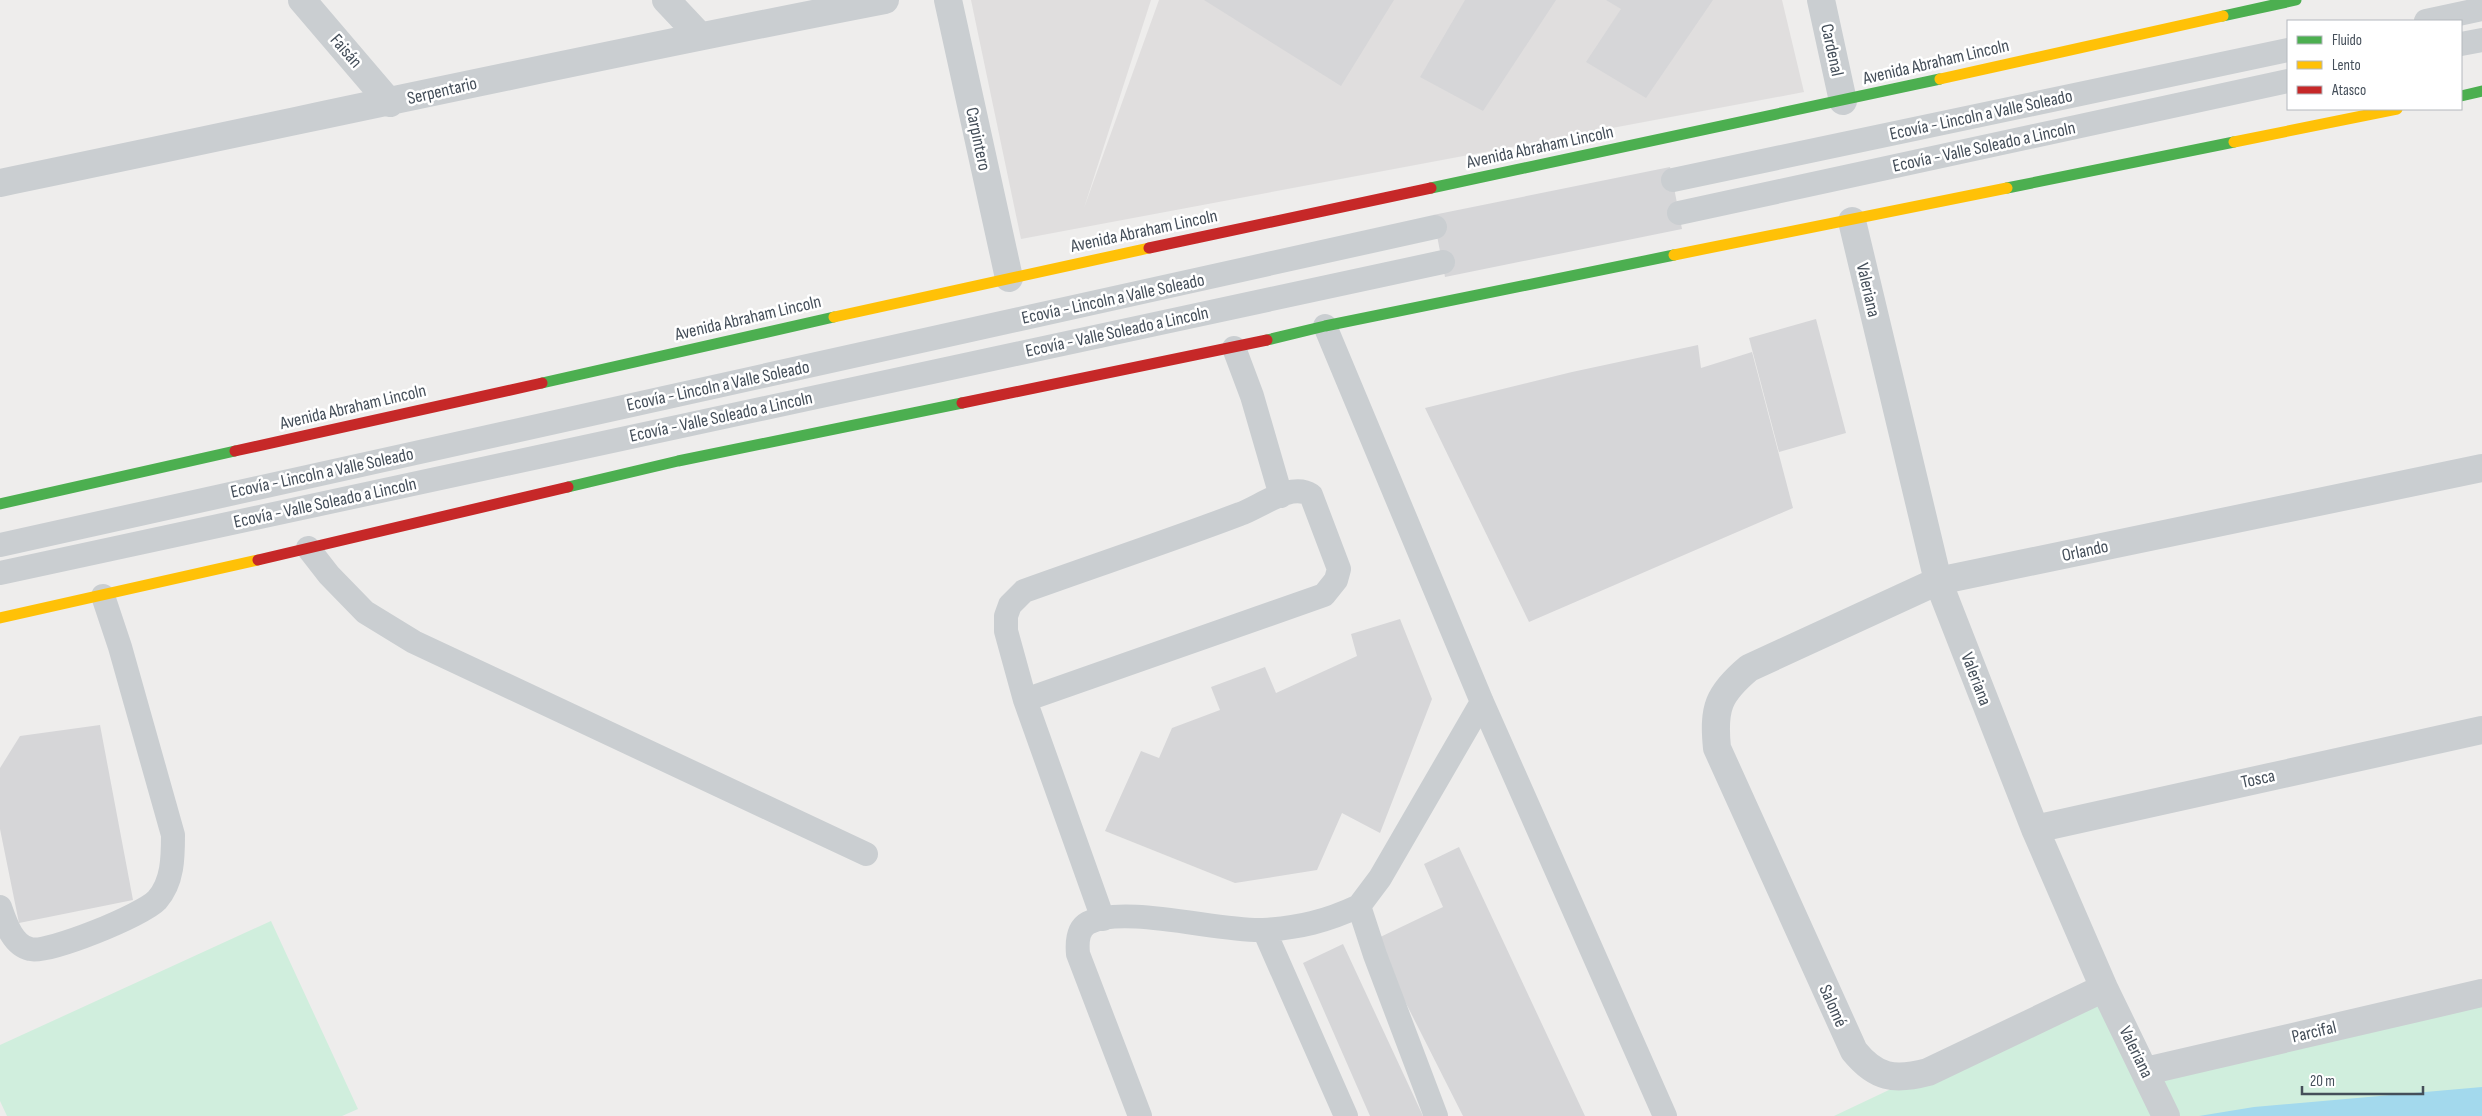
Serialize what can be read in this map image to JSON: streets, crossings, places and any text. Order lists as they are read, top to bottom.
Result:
{
  "streets": {
    "main road": ["Avenida Abraham Lincoln"],
    "street": [
      "Cardenal",
      "Faisán",
      "Serpentario",
      "Carpintero",
      "Valeriana",
      "Orlando",
      "Tosca",
      "Salomé",
      "Parcifal"
    ],
    "lane": ["Ecovía - Lincoln a Valle Soleado", "Ecovía - Valle Soleado a Lincoln"]
  },
  "crossings": [
    ["Cardenal", "Avenida Abraham Lincoln"],
    ["Faisán", "Serpentario"],
    ["Avenida Abraham Lincoln", "Carpintero"],
    ["Valeriana", "Orlando"],
    ["Valeriana", "Tosca"],
    ["Valeriana", "Salomé"],
    ["Valeriana", "Parcifal"],
    ["Orlando", "Salomé"]
  ],
  "legend": ["Fluido", "Lento", "Atasco"],
  "scale_bar": "20 m"
}
